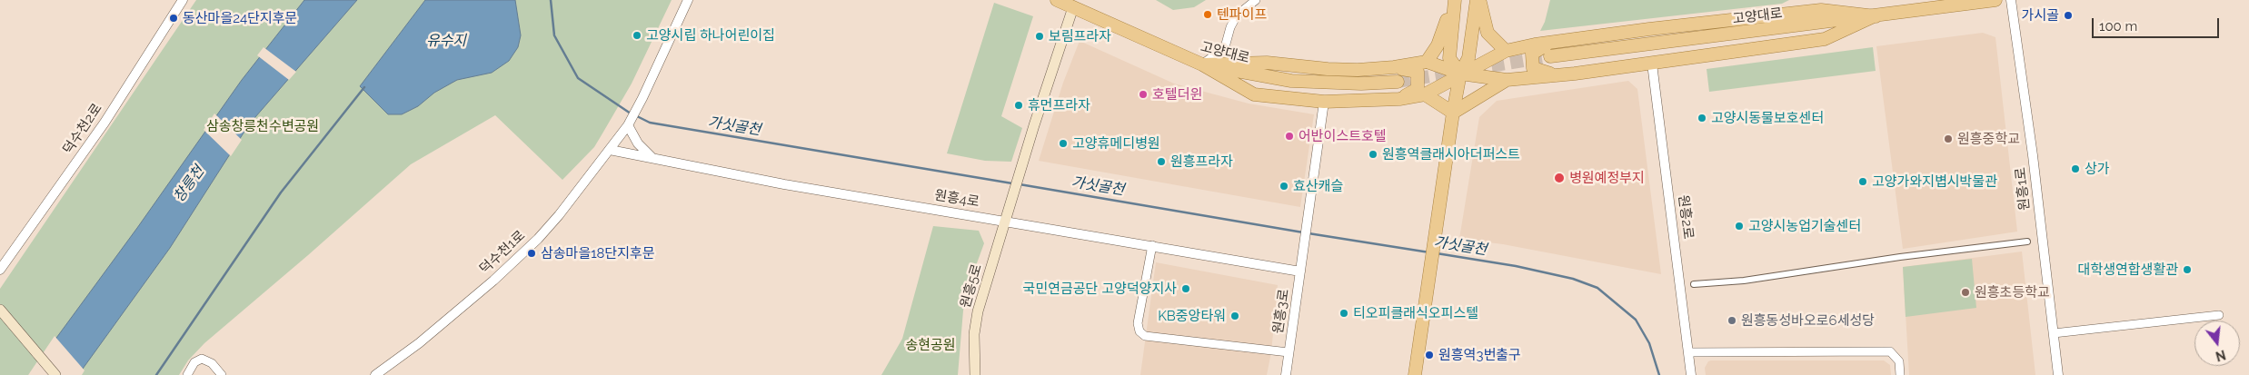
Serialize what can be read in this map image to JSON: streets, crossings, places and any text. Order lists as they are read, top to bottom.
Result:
{
  "streets": {
    "main road": ["고양대로", "원흥5로"],
    "street": [
      "덕수천2로",
      "원흥1로",
      "원흥4로",
      "원흥2로",
      "덕수천1로",
      "원흥3로"
    ]
  },
  "crossings": [
    ["고양대로", "원흥5로"],
    ["원흥4로", "덕수천1로"],
    ["원흥4로", "원흥5로"],
    ["원흥4로", "원흥3로"]
  ],
  "water": ["유수지", "가싯골천", "창릉천"],
  "parks": ["삼송창릉천수변공원", "송현공원"],
  "places": [
    "텐파이프",
    "가시골",
    "동산마을24단지후문",
    "고양시립 하나어린이집",
    "보림프라자",
    "호텔더윈",
    "휴먼프라자",
    "고양시동물보호센터",
    "어반이스트호텔",
    "원흥중학교",
    "고양휴메디병원",
    "원흥역클래시아더퍼스트",
    "원흥프라자",
    "상가",
    "병원예정부지",
    "고양가와지볍시박물관",
    "효산캐슬",
    "고양시농업기술센터",
    "삼송마을18단지후문",
    "대학생연합생활관",
    "국민연금공단 고양덕양지사",
    "원흥초등학교",
    "티오피클래식오피스텔",
    "KB중앙타워",
    "원흥동성바오로6세성당",
    "원흥역3번출구"
  ],
  "scale_bar": "100 m",
  "north": "bottom"
}
